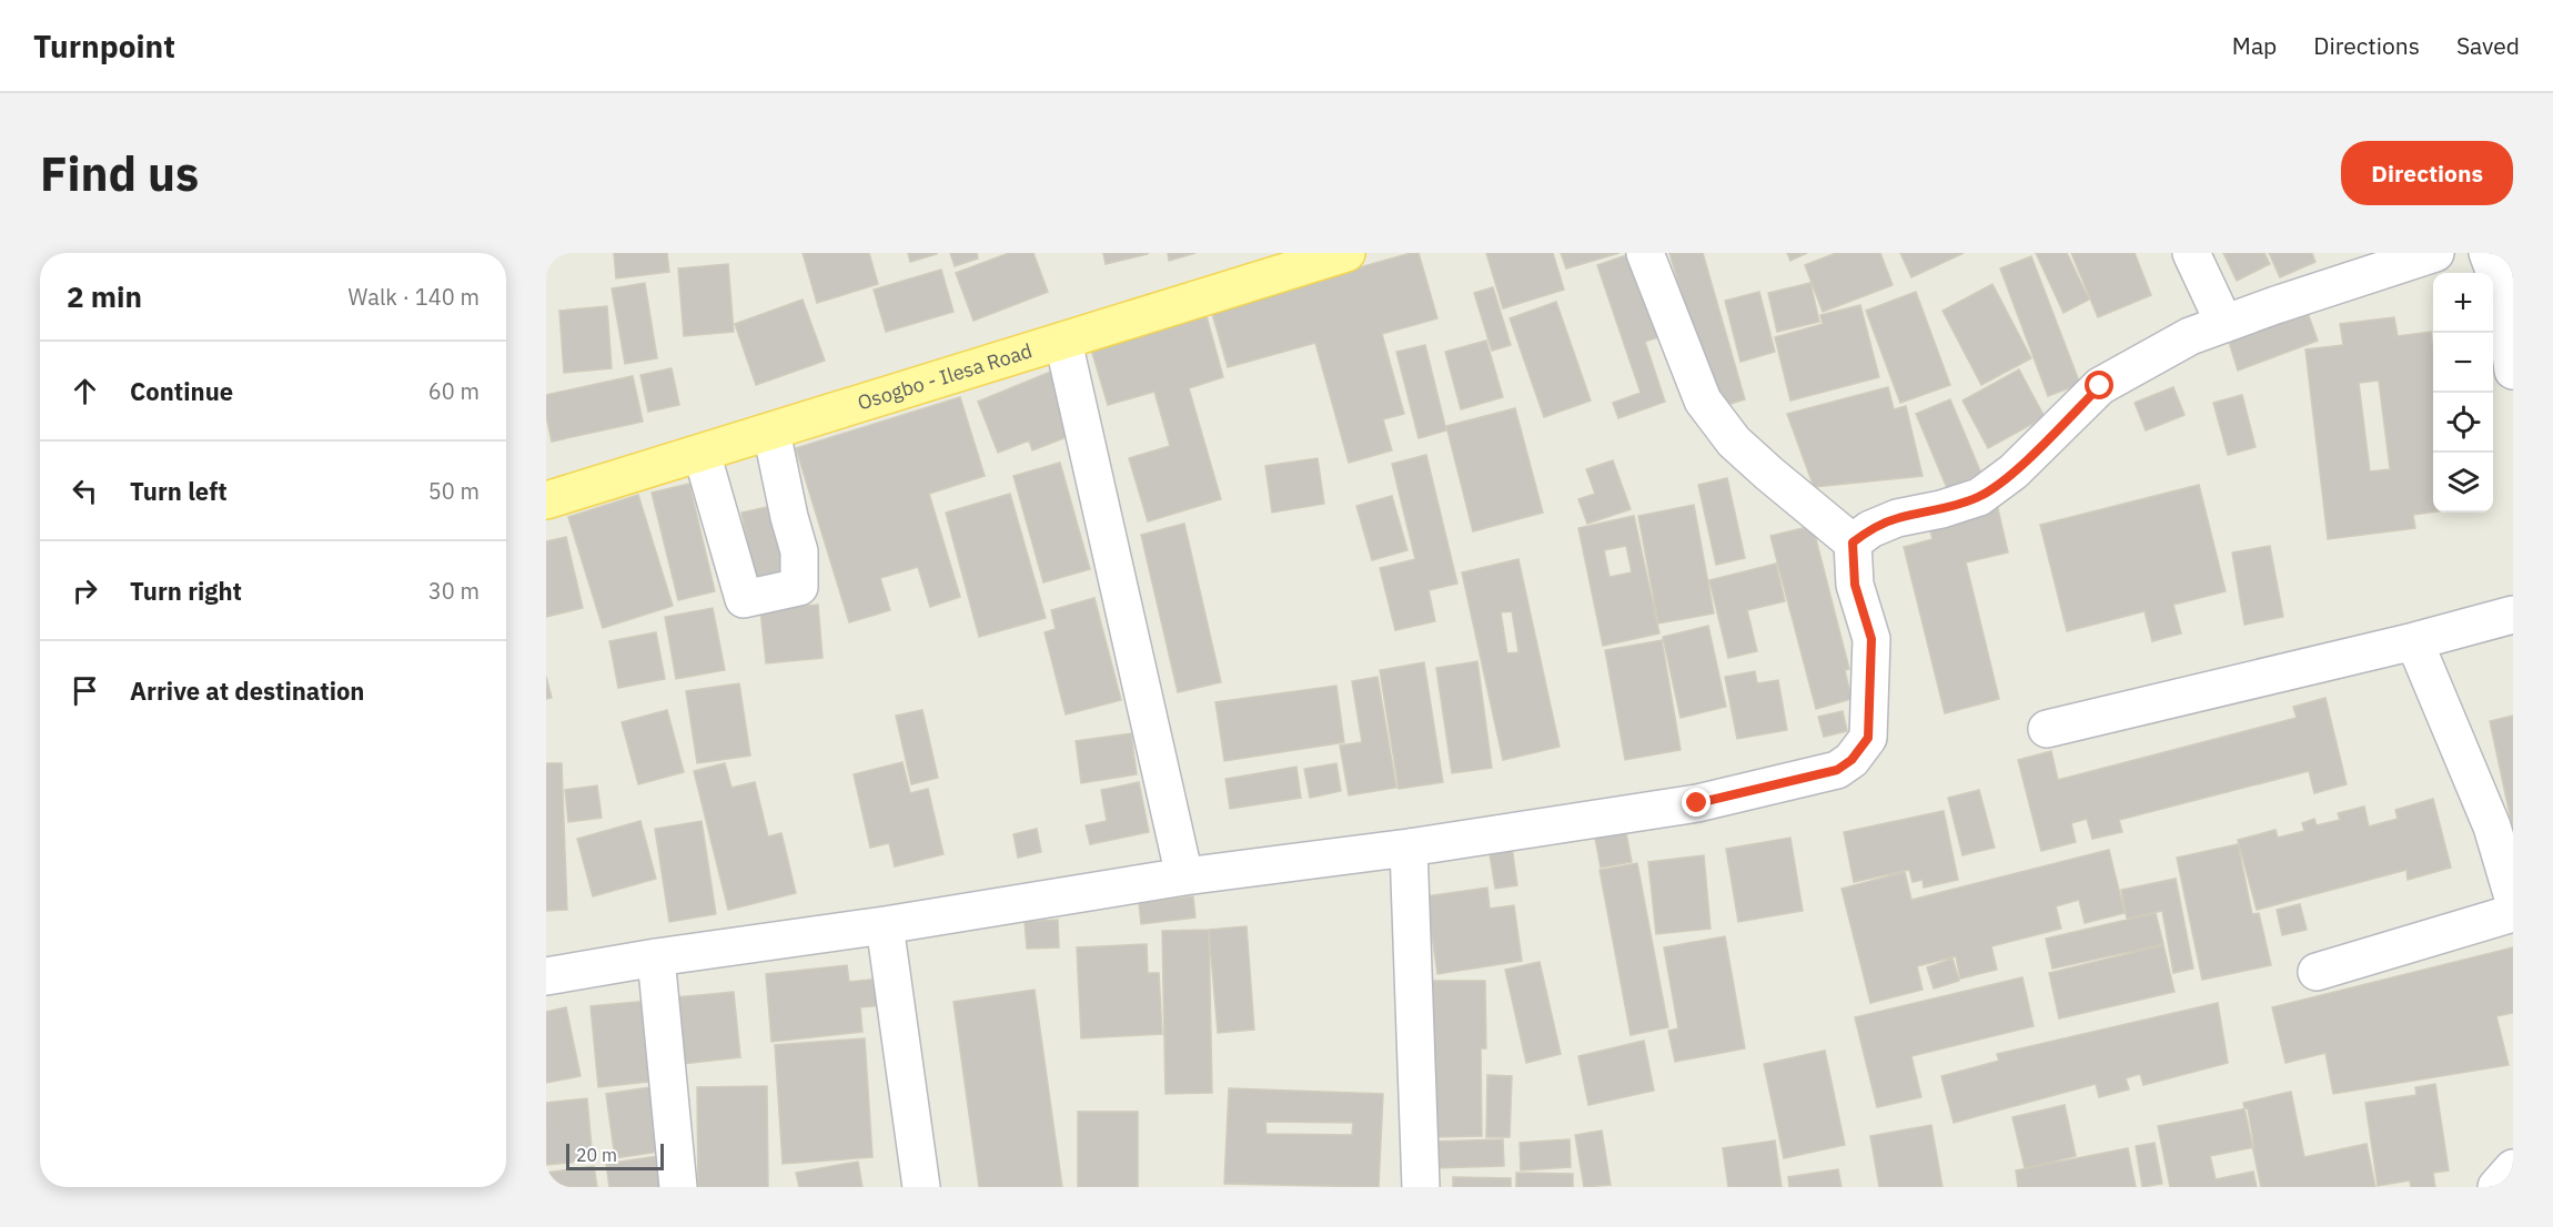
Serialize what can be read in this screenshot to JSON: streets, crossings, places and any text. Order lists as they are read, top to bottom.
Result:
{
  "streets": {
    "main road": ["Osogbo - Ilesa Road"]
  },
  "scale_bar": "20 m",
  "page": {
    "header": "Turnpoint",
    "nav": ["Map", "Directions", "Saved"],
    "buttons": "Directions",
    "title": "Find us",
    "heading": ["2 min", "Walk · 140 m"],
    "map_buttons": ["+", "−"],
    "list": [
      ["Continue", "60 m"],
      ["Turn left", "50 m"],
      ["Turn right", "30 m"],
      "Arrive at destination"
    ],
    "scale": "20 m"
  }
}
